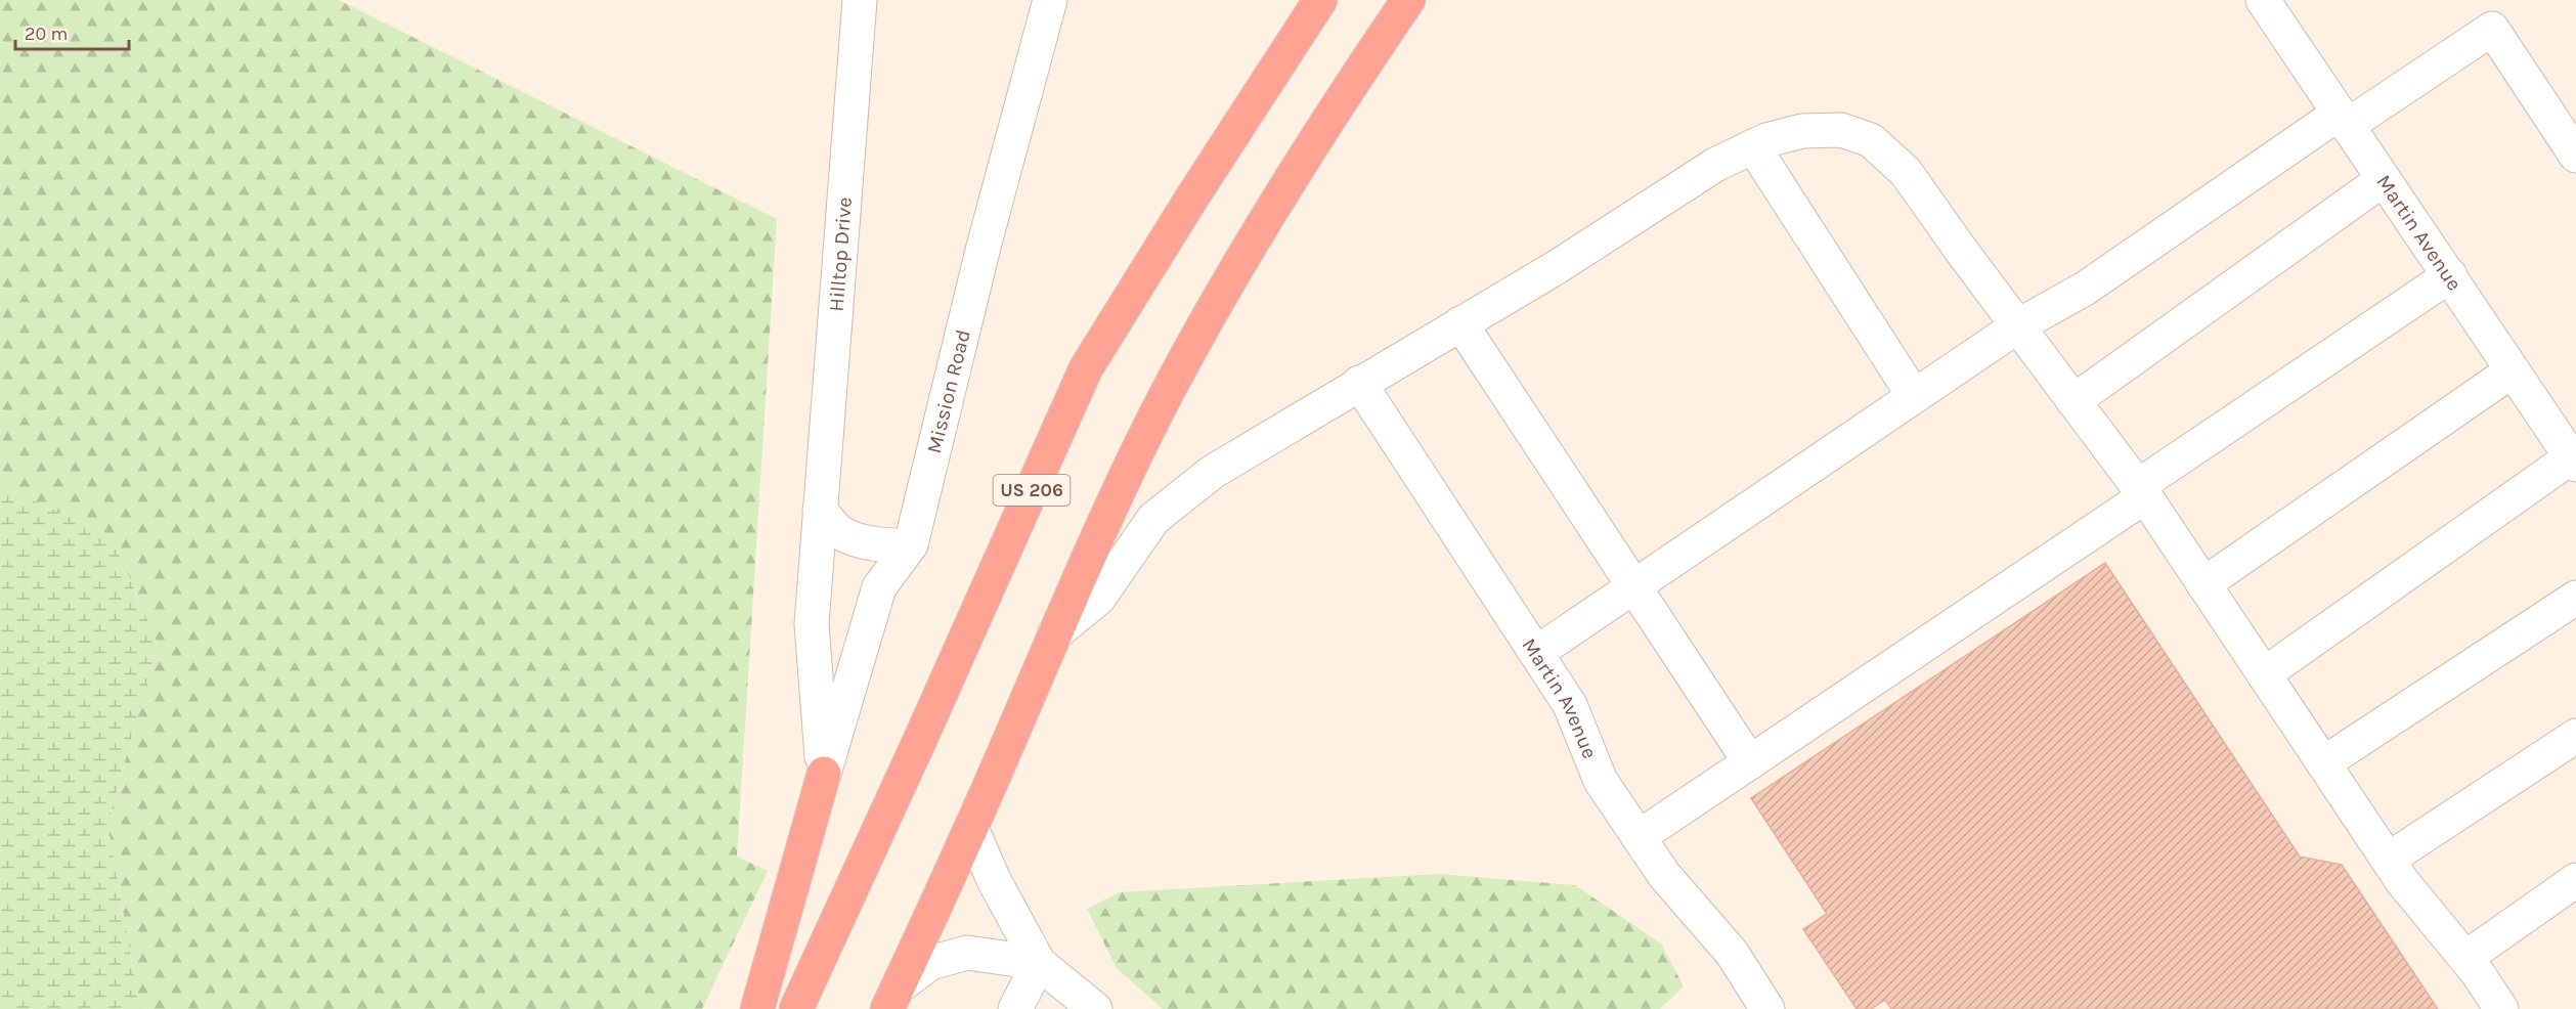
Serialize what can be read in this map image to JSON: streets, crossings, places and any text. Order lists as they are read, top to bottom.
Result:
{
  "streets": {
    "highway": ["US 206"],
    "street": ["Martin Avenue", "Hilltop Drive", "Mission Road"]
  },
  "crossings": [
    ["Hilltop Drive", "Mission Road"]
  ],
  "scale_bar": "20 m"
}
